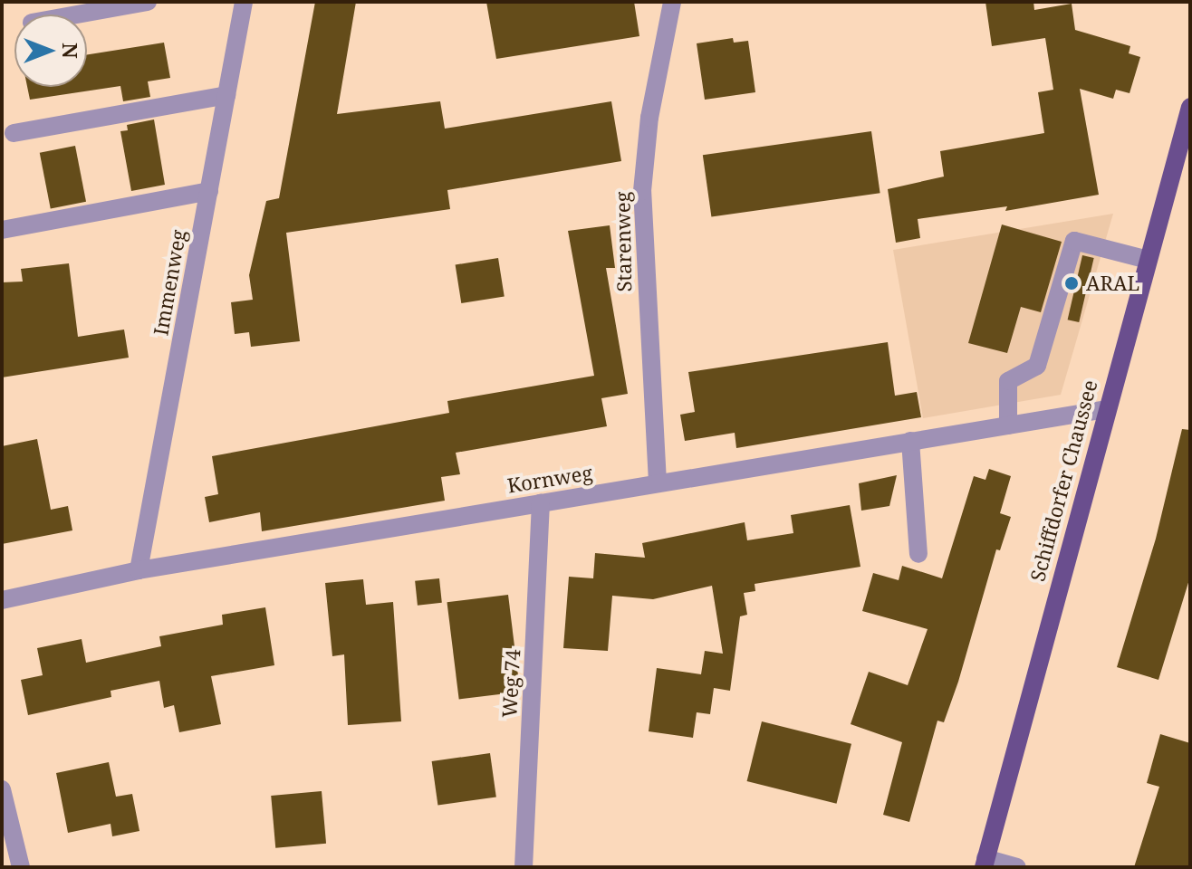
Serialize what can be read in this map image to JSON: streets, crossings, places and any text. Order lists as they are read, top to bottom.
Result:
{
  "streets": {
    "main road": ["Schiffdorfer Chaussee"],
    "street": [
      "Starenweg",
      "Immenweg",
      "Kornweg",
      "Weg 74"
    ]
  },
  "crossings": [
    ["Starenweg", "Kornweg"],
    ["Immenweg", "Kornweg"],
    ["Kornweg", "Schiffdorfer Chaussee"],
    ["Kornweg", "Weg 74"]
  ],
  "places": ["ARAL"],
  "north": "right"
}
